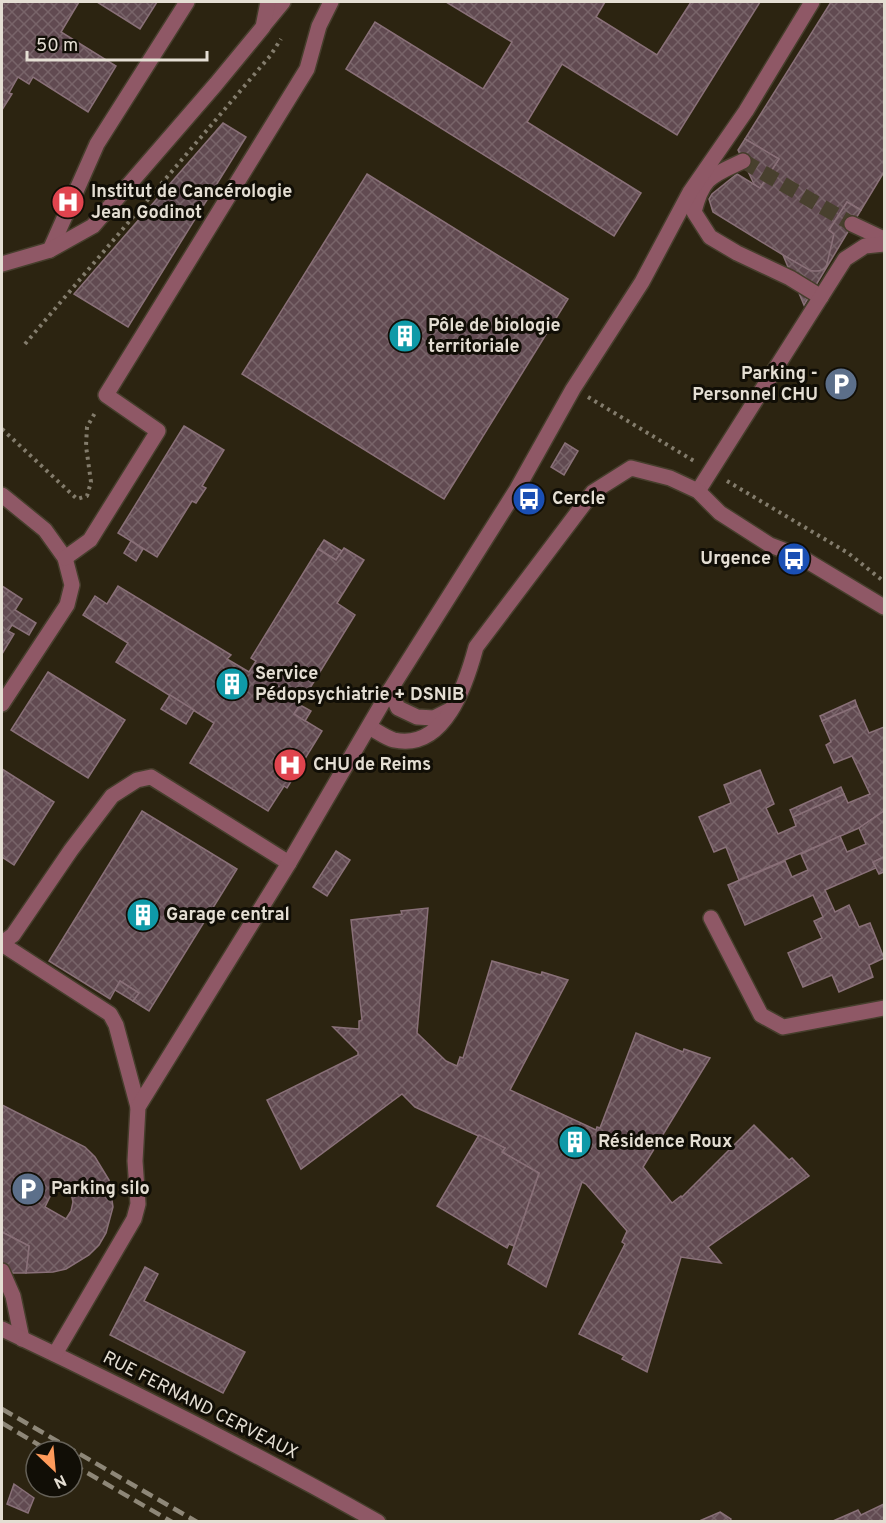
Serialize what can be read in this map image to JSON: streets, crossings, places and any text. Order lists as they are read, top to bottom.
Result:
{
  "streets": {
    "street": ["RUE FERNAND CERVEAUX"]
  },
  "places": {
    "hospital": ["Institut de Cancérologie Jean Godinot", "CHU de Reims"],
    "building": [
      "Pôle de biologie territoriale",
      "Service Pédopsychiatrie + DSNIB",
      "Garage central",
      "Résidence Roux"
    ],
    "parking": ["Parking - Personnel CHU", "Parking silo"],
    "bus stop": ["Cercle", "Urgence"]
  },
  "scale_bar": "50 m",
  "north": "bottom right"
}
